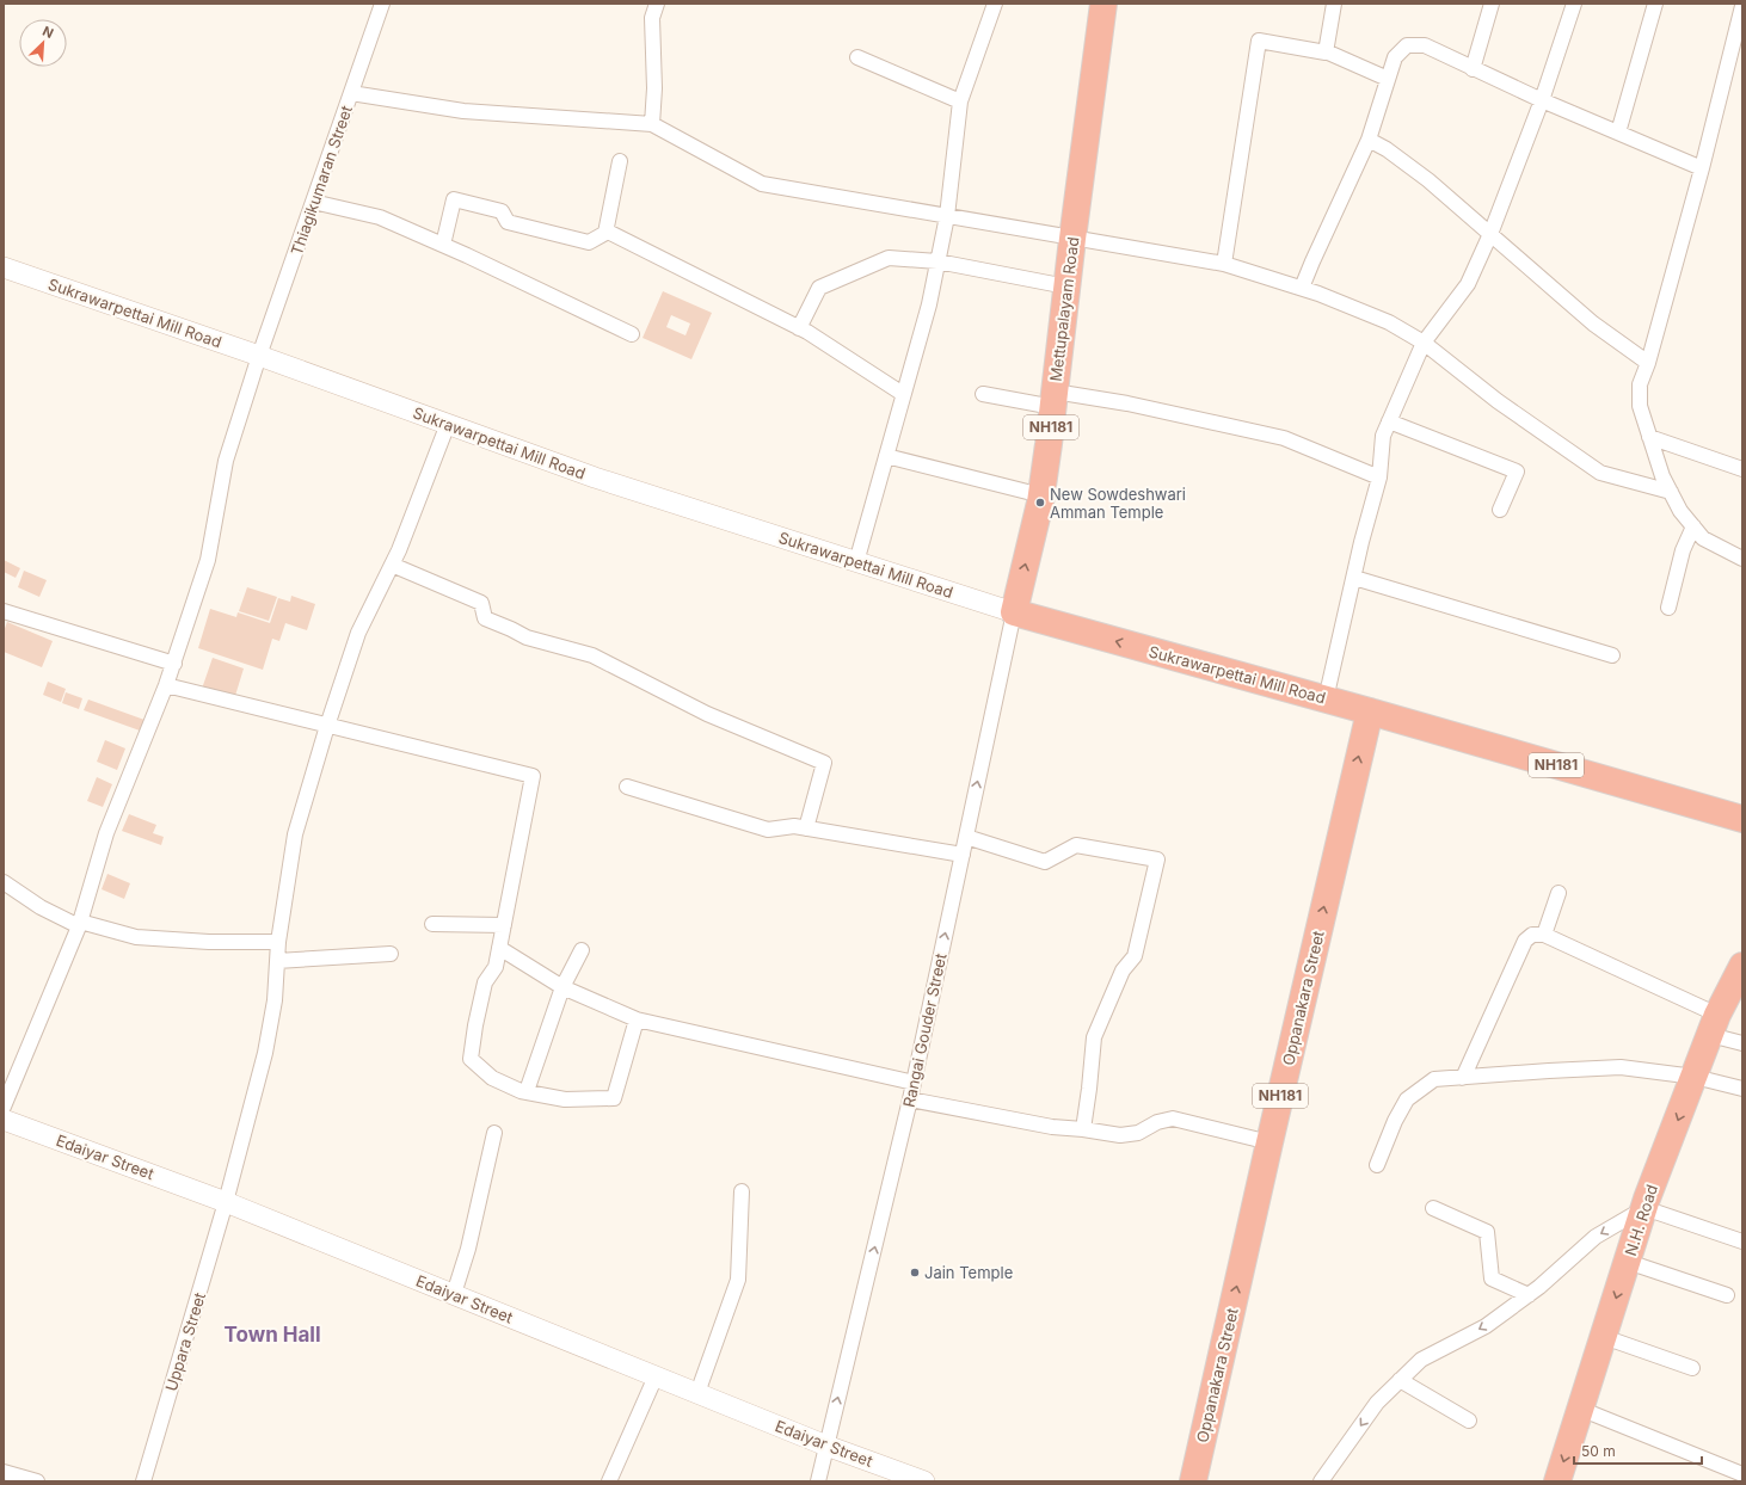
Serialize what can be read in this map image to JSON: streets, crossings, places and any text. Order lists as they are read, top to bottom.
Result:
{
  "streets": {
    "highway": [
      "Mettupalayam Road",
      "Sukrawarpettai Mill Road",
      "NH181",
      "Oppanakara Street",
      "N.H. Road"
    ],
    "street": [
      "Thiagikumaran Street",
      "Rangai Gouder Street",
      "Edaiyar Street",
      "Uppara Street"
    ]
  },
  "crossings": [
    ["Thiagikumaran Street", "Sukrawarpettai Mill Road"],
    ["Mettupalayam Road", "Sukrawarpettai Mill Road"],
    ["Mettupalayam Road", "Rangai Gouder Street"],
    ["Sukrawarpettai Mill Road", "Oppanakara Street"],
    ["Sukrawarpettai Mill Road", "Rangai Gouder Street"],
    ["Sukrawarpettai Mill Road", "Uppara Street"],
    ["Rangai Gouder Street", "Edaiyar Street"],
    ["Edaiyar Street", "Uppara Street"]
  ],
  "one_way": ["Oppanakara Street", "Rangai Gouder Street", "N.H. Road"],
  "districts": ["Town Hall"],
  "places": ["New Sowdeshwari Amman Temple", "Jain Temple"],
  "scale_bar": "50 m",
  "north": "top right"
}
